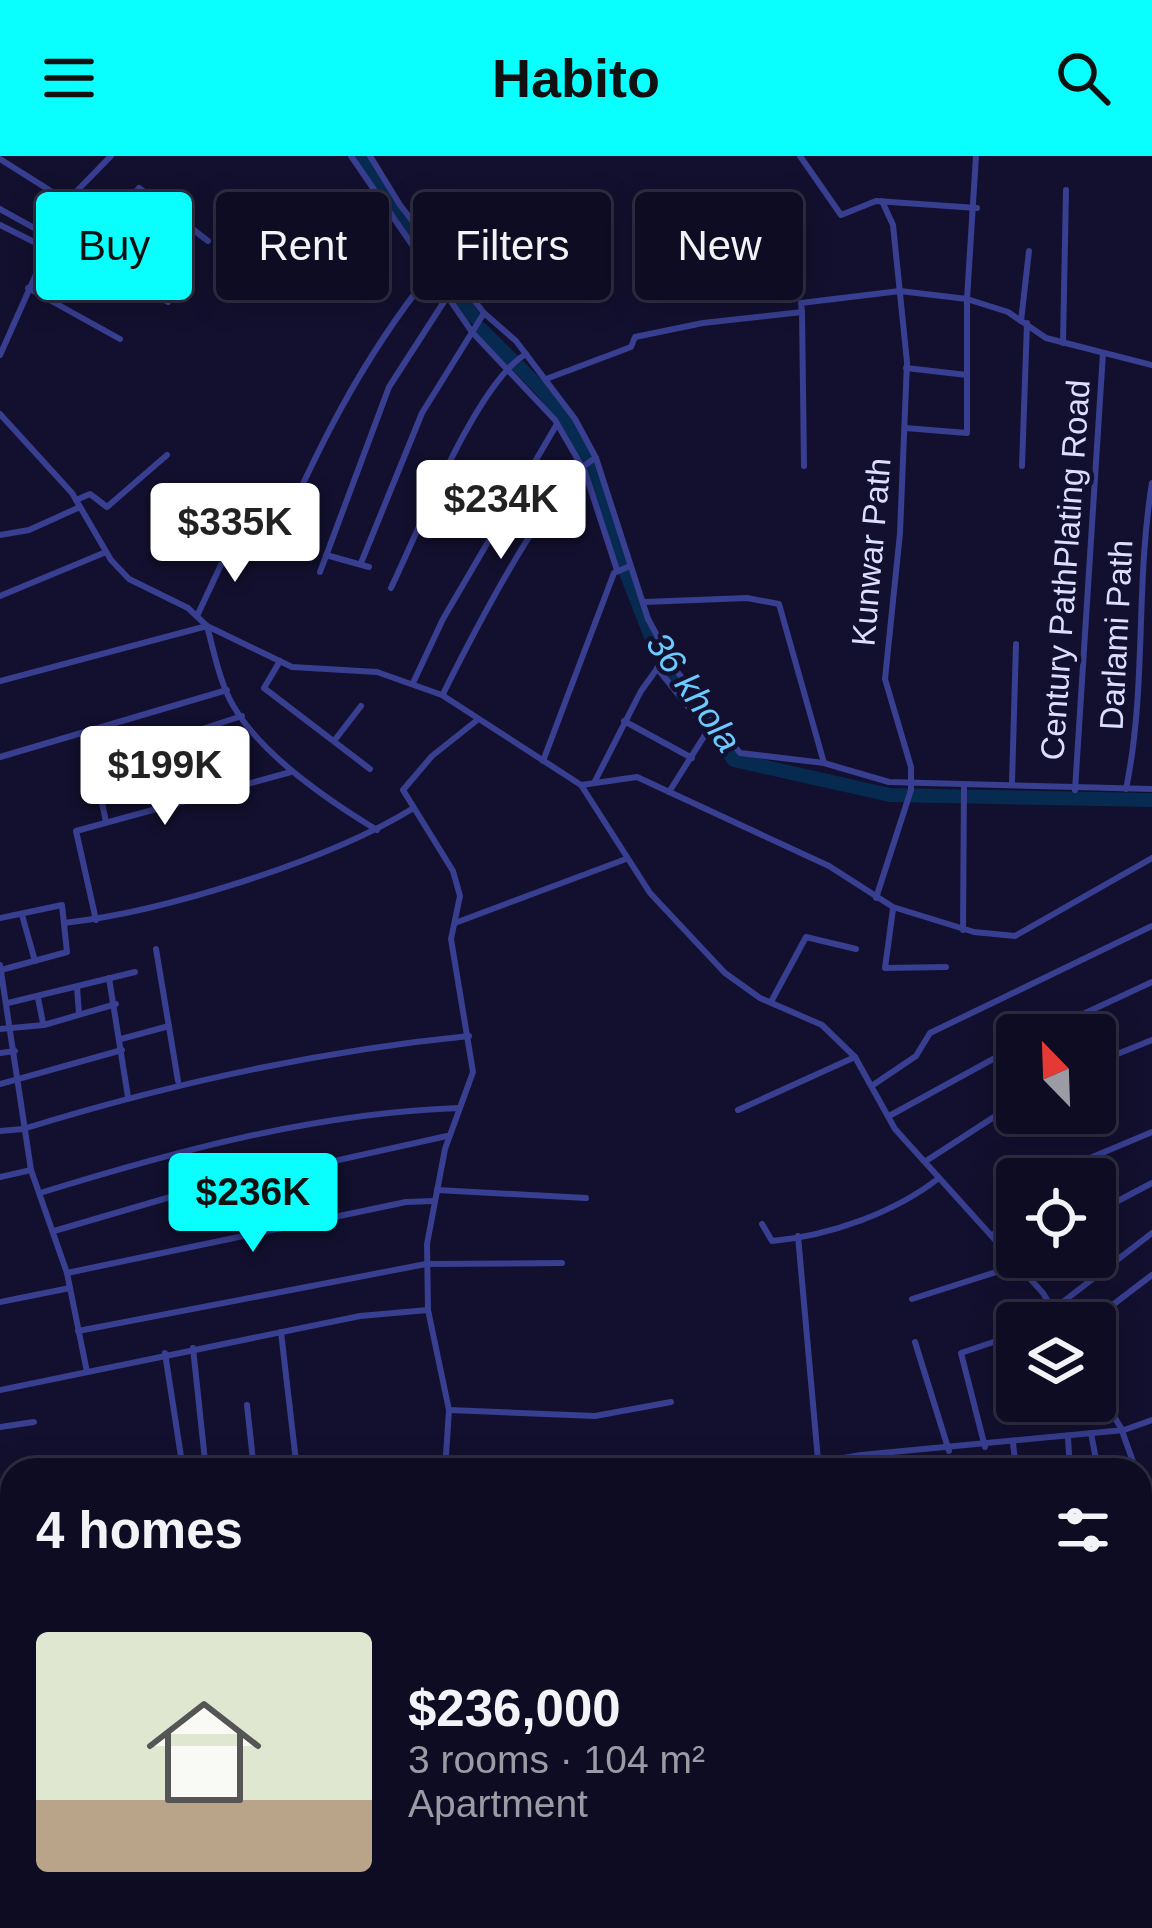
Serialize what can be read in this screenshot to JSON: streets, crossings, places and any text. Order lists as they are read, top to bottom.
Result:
{
  "streets": {
    "street": ["Kunwar Path", "Century PathPlating Road", "Darlami Path"]
  },
  "water": ["36 khola"],
  "north": "top left",
  "page": {
    "header": "Habito",
    "chip": [
      "Buy",
      "Rent",
      "Filters",
      "New"
    ],
    "price": [
      "$234K",
      "$335K",
      "$199K",
      "$236K"
    ],
    "heading": "4 homes",
    "list": [
      {
        "name": "$236,000",
        "note": "3 rooms · 104 m² · Apartment"
      }
    ]
  }
}
